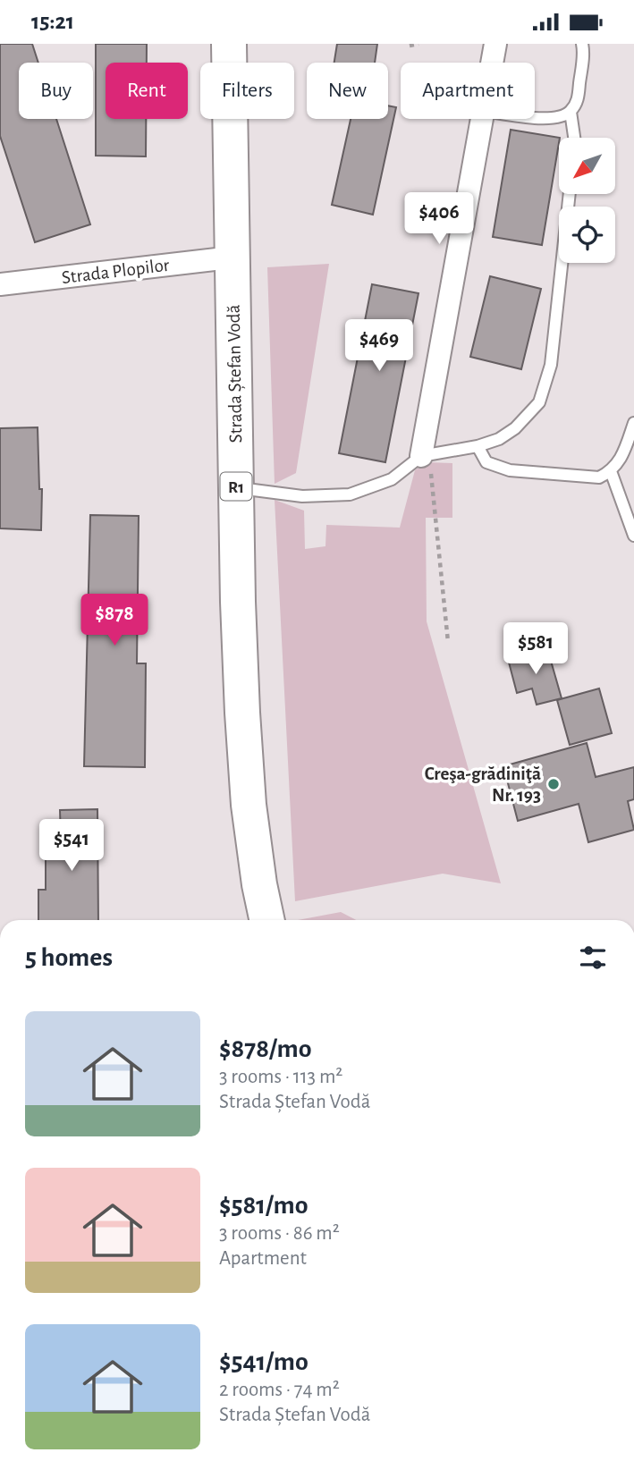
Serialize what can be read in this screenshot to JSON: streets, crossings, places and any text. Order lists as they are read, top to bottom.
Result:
{
  "streets": {
    "highway": ["Strada Ștefan Vodă", "R1"],
    "street": ["Strada Plopilor"]
  },
  "crossings": [
    ["Strada Plopilor", "Strada Ștefan Vodă"]
  ],
  "places": ["Creşa-grădiniţă Nr. 193"],
  "north": "bottom left",
  "page": {
    "status": "15:21",
    "chip": [
      "Buy",
      "Rent",
      "Filters",
      "New",
      "Apartment"
    ],
    "price": [
      "$406",
      "$469",
      "$878",
      "$581",
      "$541"
    ],
    "heading": "5 homes",
    "list": [
      {
        "name": "$878/mo",
        "note": "3 rooms · 113 m² · Strada Ștefan Vodă"
      },
      {
        "name": "$581/mo",
        "note": "3 rooms · 86 m² · Apartment"
      },
      {
        "name": "$541/mo",
        "note": "2 rooms · 74 m² · Strada Ștefan Vodă"
      }
    ]
  }
}
